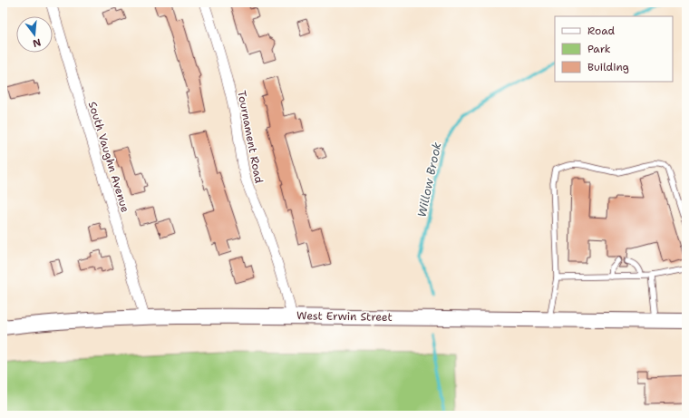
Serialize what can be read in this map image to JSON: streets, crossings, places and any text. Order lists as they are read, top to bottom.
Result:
{
  "streets": {
    "main road": ["West Erwin Street"],
    "street": ["Tournament Road", "South Vaughn Avenue"]
  },
  "crossings": [
    ["Tournament Road", "West Erwin Street"],
    ["South Vaughn Avenue", "West Erwin Street"]
  ],
  "water": ["Willow Brook"],
  "legend": ["Road", "Park", "Building"],
  "north": "bottom"
}
